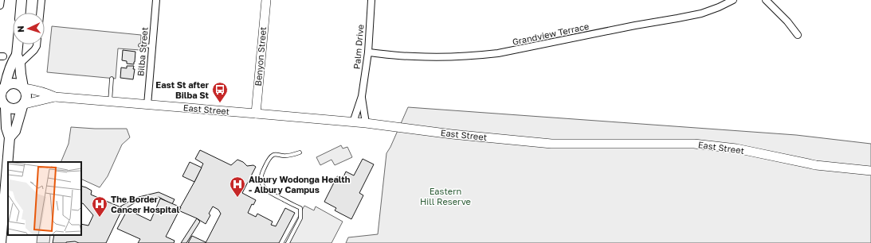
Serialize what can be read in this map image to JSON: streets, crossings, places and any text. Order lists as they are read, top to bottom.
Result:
{
  "streets": {
    "main road": ["Benyon Street", "East Street"],
    "street": ["Grandview Terrace", "Palm Drive", "Bilba Street"]
  },
  "crossings": [
    ["Grandview Terrace", "Palm Drive"],
    ["Palm Drive", "East Street"],
    ["Bilba Street", "East Street"],
    ["Benyon Street", "East Street"]
  ],
  "parks": ["Eastern Hill Reserve"],
  "places": {
    "bus stop": ["East St after Bilba St"],
    "hospital": ["Albury Wodonga Health - Albury Campus", "The Border Cancer Hospital"]
  },
  "north": "left"
}
